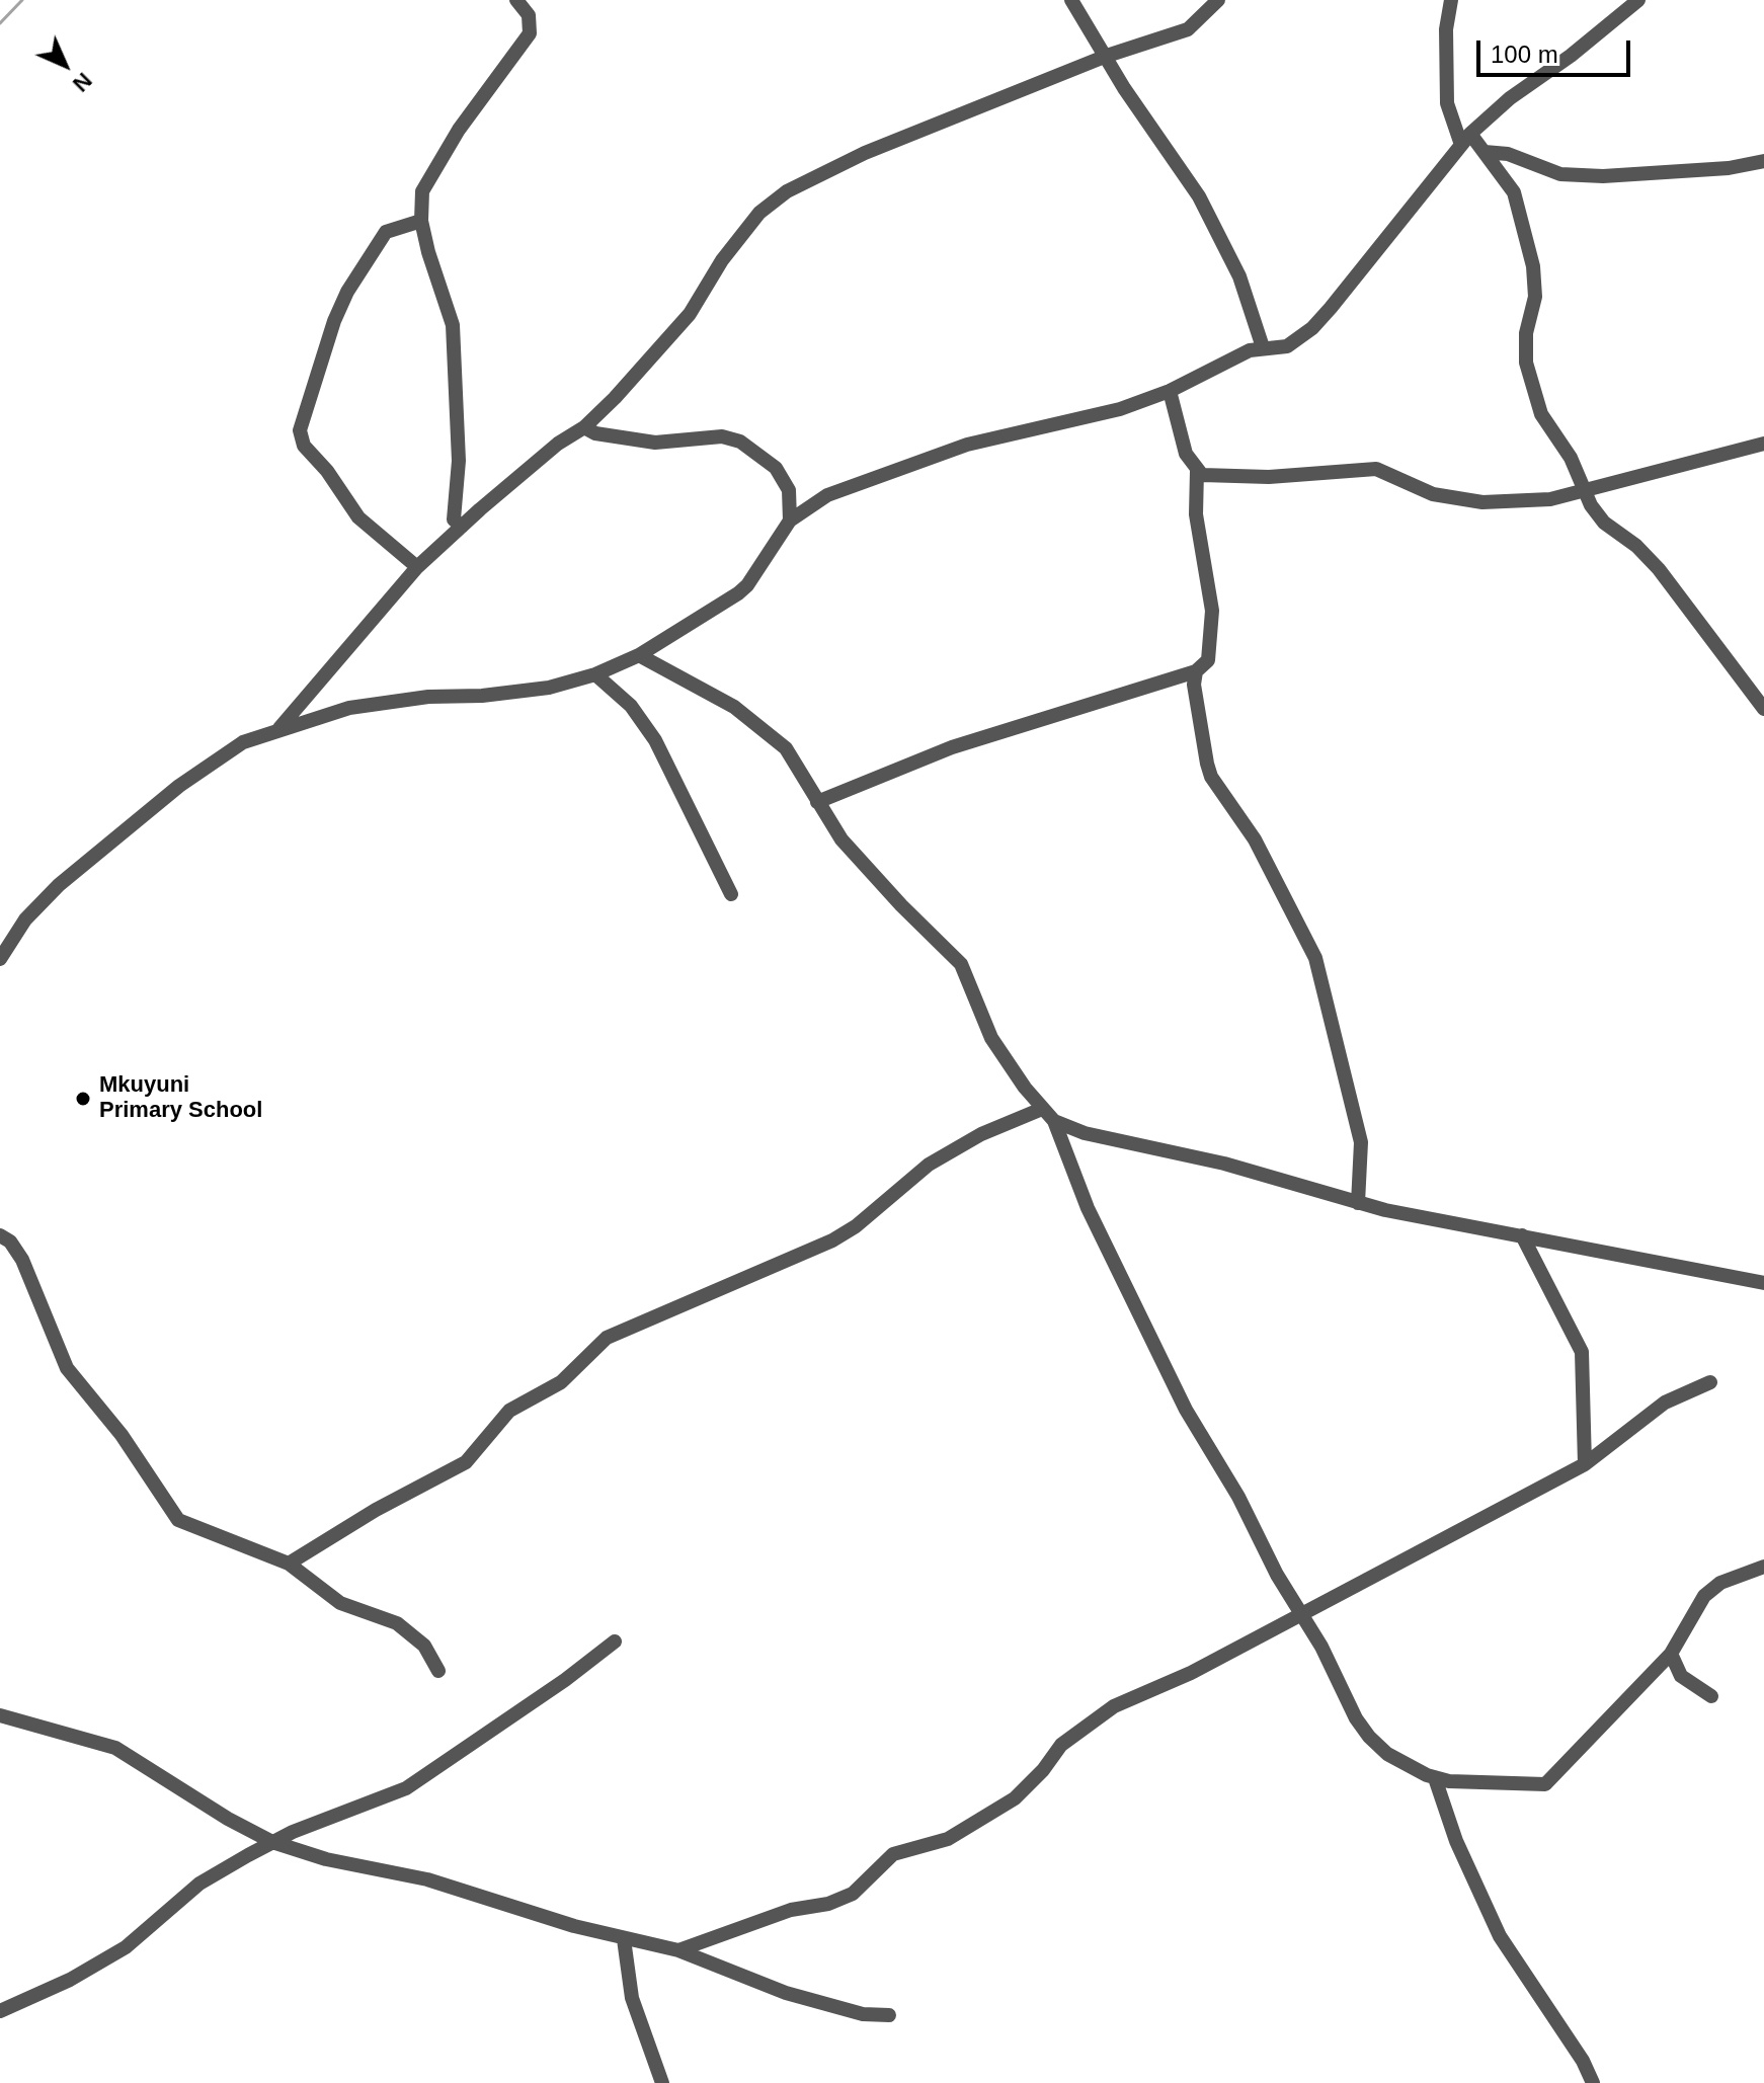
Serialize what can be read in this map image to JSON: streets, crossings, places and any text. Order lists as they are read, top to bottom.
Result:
{
  "places": ["Mkuyuni Primary School"],
  "scale_bar": "100 m",
  "north": "bottom right"
}
